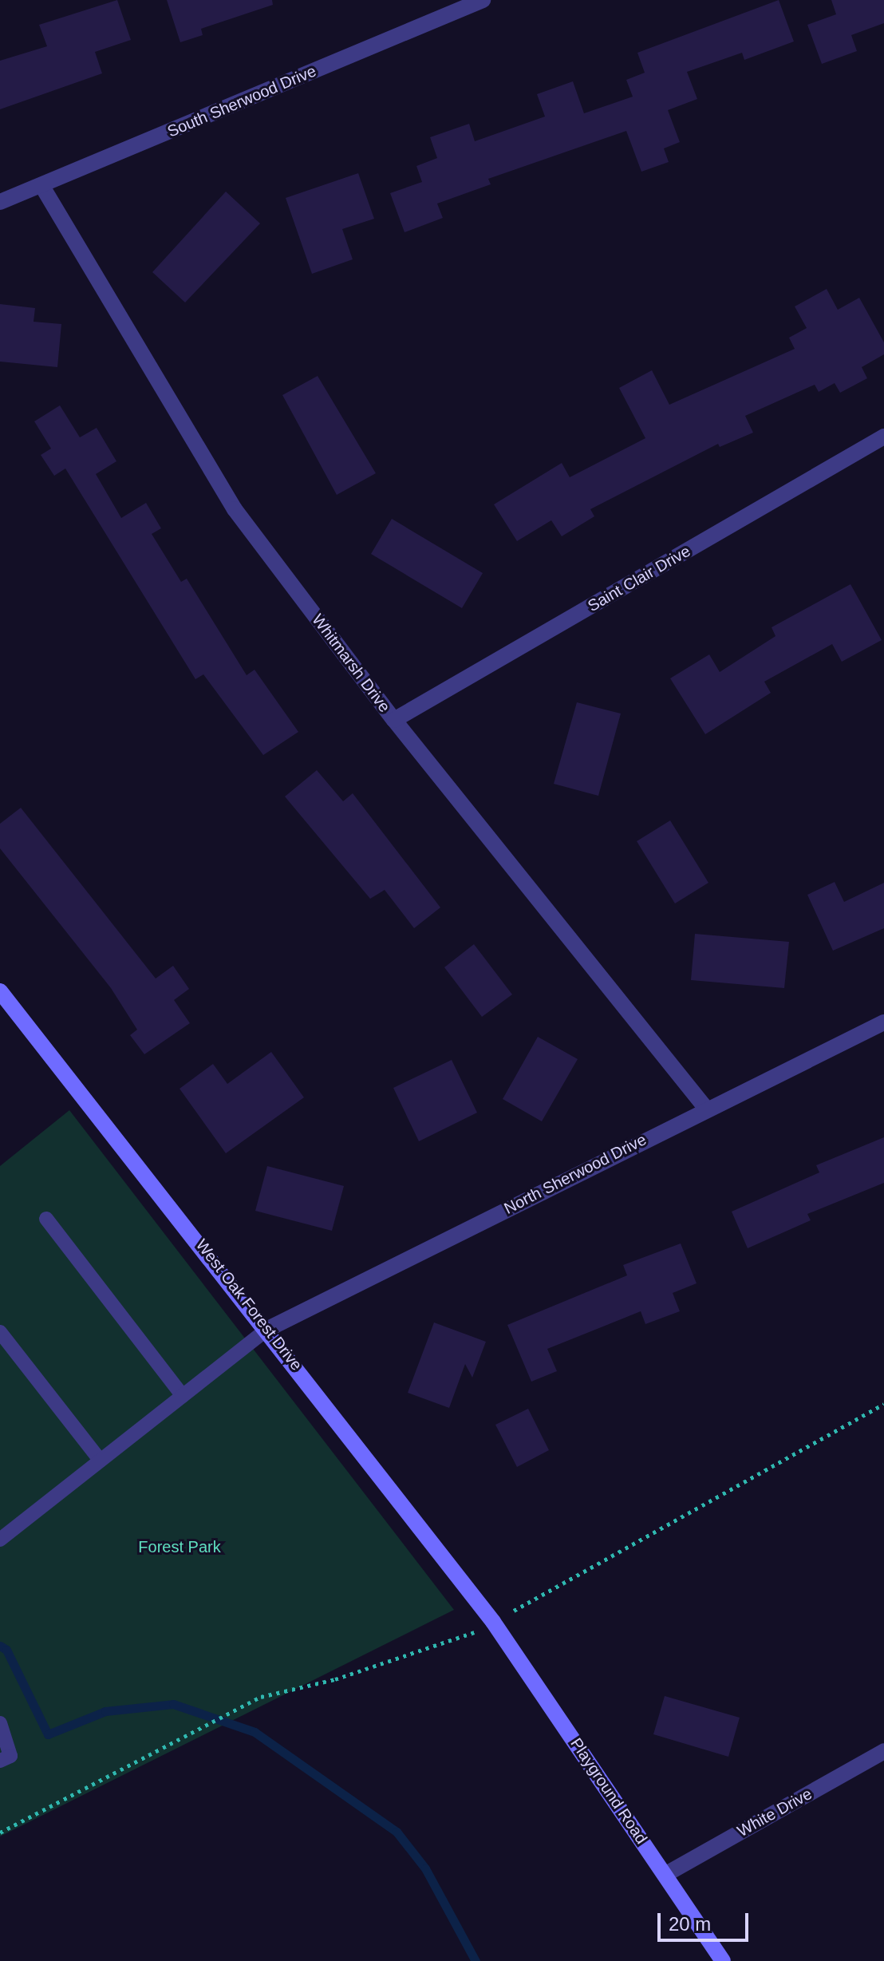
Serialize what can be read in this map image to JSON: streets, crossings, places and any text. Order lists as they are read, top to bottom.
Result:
{
  "streets": {
    "main road": ["West Oak Forest Drive", "Playground Road"],
    "street": [
      "South Sherwood Drive",
      "Saint Clair Drive",
      "Whitmarsh Drive",
      "North Sherwood Drive",
      "White Drive"
    ]
  },
  "crossings": [
    ["South Sherwood Drive", "Whitmarsh Drive"],
    ["Saint Clair Drive", "Whitmarsh Drive"],
    ["Whitmarsh Drive", "North Sherwood Drive"],
    ["North Sherwood Drive", "West Oak Forest Drive"],
    ["West Oak Forest Drive", "Playground Road"],
    ["Playground Road", "White Drive"]
  ],
  "parks": ["Forest Park"],
  "scale_bar": "20 m"
}
